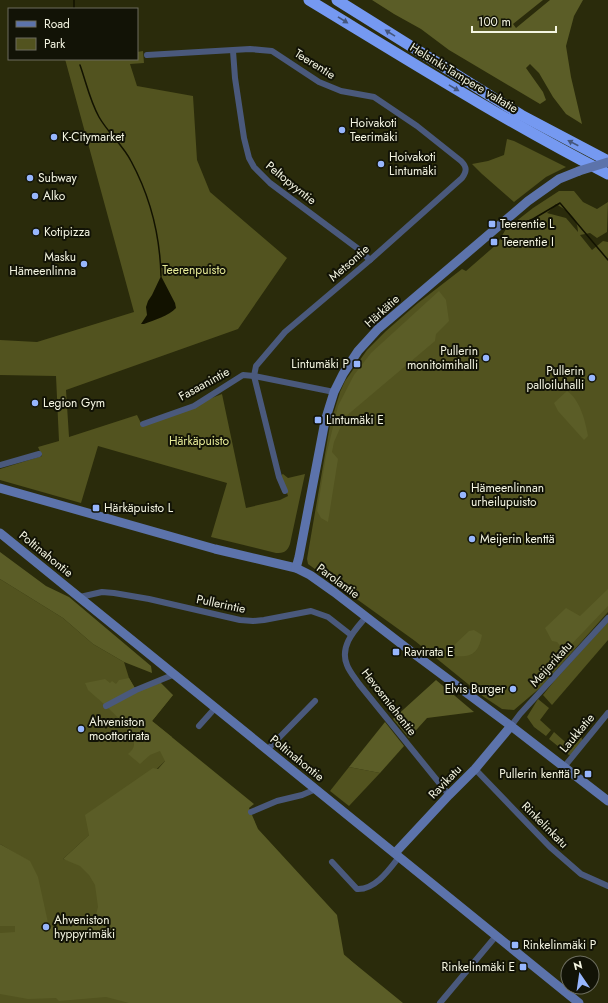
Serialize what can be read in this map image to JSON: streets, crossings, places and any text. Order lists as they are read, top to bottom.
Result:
{
  "streets": {
    "highway": ["Helsinki-Tampere valtatie"],
    "main road": [
      "Härkätie",
      "Poltinahontie",
      "Parolantie",
      "Ravikatu"
    ],
    "street": [
      "Teerentie",
      "Peltopyyntie",
      "Metsontie",
      "Fasaanintie",
      "Pullerintie",
      "Meijerikatu",
      "Hevosmiehentie",
      "Laukkatie",
      "Rinkelinkatu"
    ]
  },
  "crossings": [
    ["Teerentie", "Peltopyyntie"],
    ["Teerentie", "Metsontie"],
    ["Helsinki-Tampere valtatie", "Härkätie"],
    ["Peltopyyntie", "Metsontie"],
    ["Metsontie", "Fasaanintie"],
    ["Härkätie", "Parolantie"],
    ["Poltinahontie", "Pullerintie"],
    ["Poltinahontie", "Ravikatu"],
    ["Parolantie", "Meijerikatu"],
    ["Parolantie", "Hevosmiehentie"],
    ["Parolantie", "Laukkatie"],
    ["Parolantie", "Ravikatu"],
    ["Pullerintie", "Hevosmiehentie"],
    ["Meijerikatu", "Ravikatu"],
    ["Hevosmiehentie", "Ravikatu"],
    ["Ravikatu", "Rinkelinkatu"]
  ],
  "parks": ["Teerenpuisto", "Härkäpuisto"],
  "places": {
    "other": [
      "Hoivakoti Teerimäki",
      "K-Citymarket",
      "Hoivakoti Lintumäki",
      "Subway",
      "Alko",
      "Kotipizza",
      "Masku Hämeenlinna",
      "Pullerin monitoimihalli",
      "Pullerin palloiluhalli",
      "Legion Gym",
      "Hämeenlinnan urheilupuisto",
      "Meijerin kenttä",
      "Elvis Burger",
      "Ahveniston moottorirata",
      "Ahveniston hyppyrimäki"
    ],
    "transit": [
      "Teerentie L",
      "Teerentie I",
      "Lintumäki P",
      "Lintumäki E",
      "Härkäpuisto L",
      "Ravirata E",
      "Pullerin kenttä P",
      "Rinkelinmäki P",
      "Rinkelinmäki E"
    ]
  },
  "legend": ["Road", "Park"],
  "scale_bar": "100 m",
  "north": "top"
}
